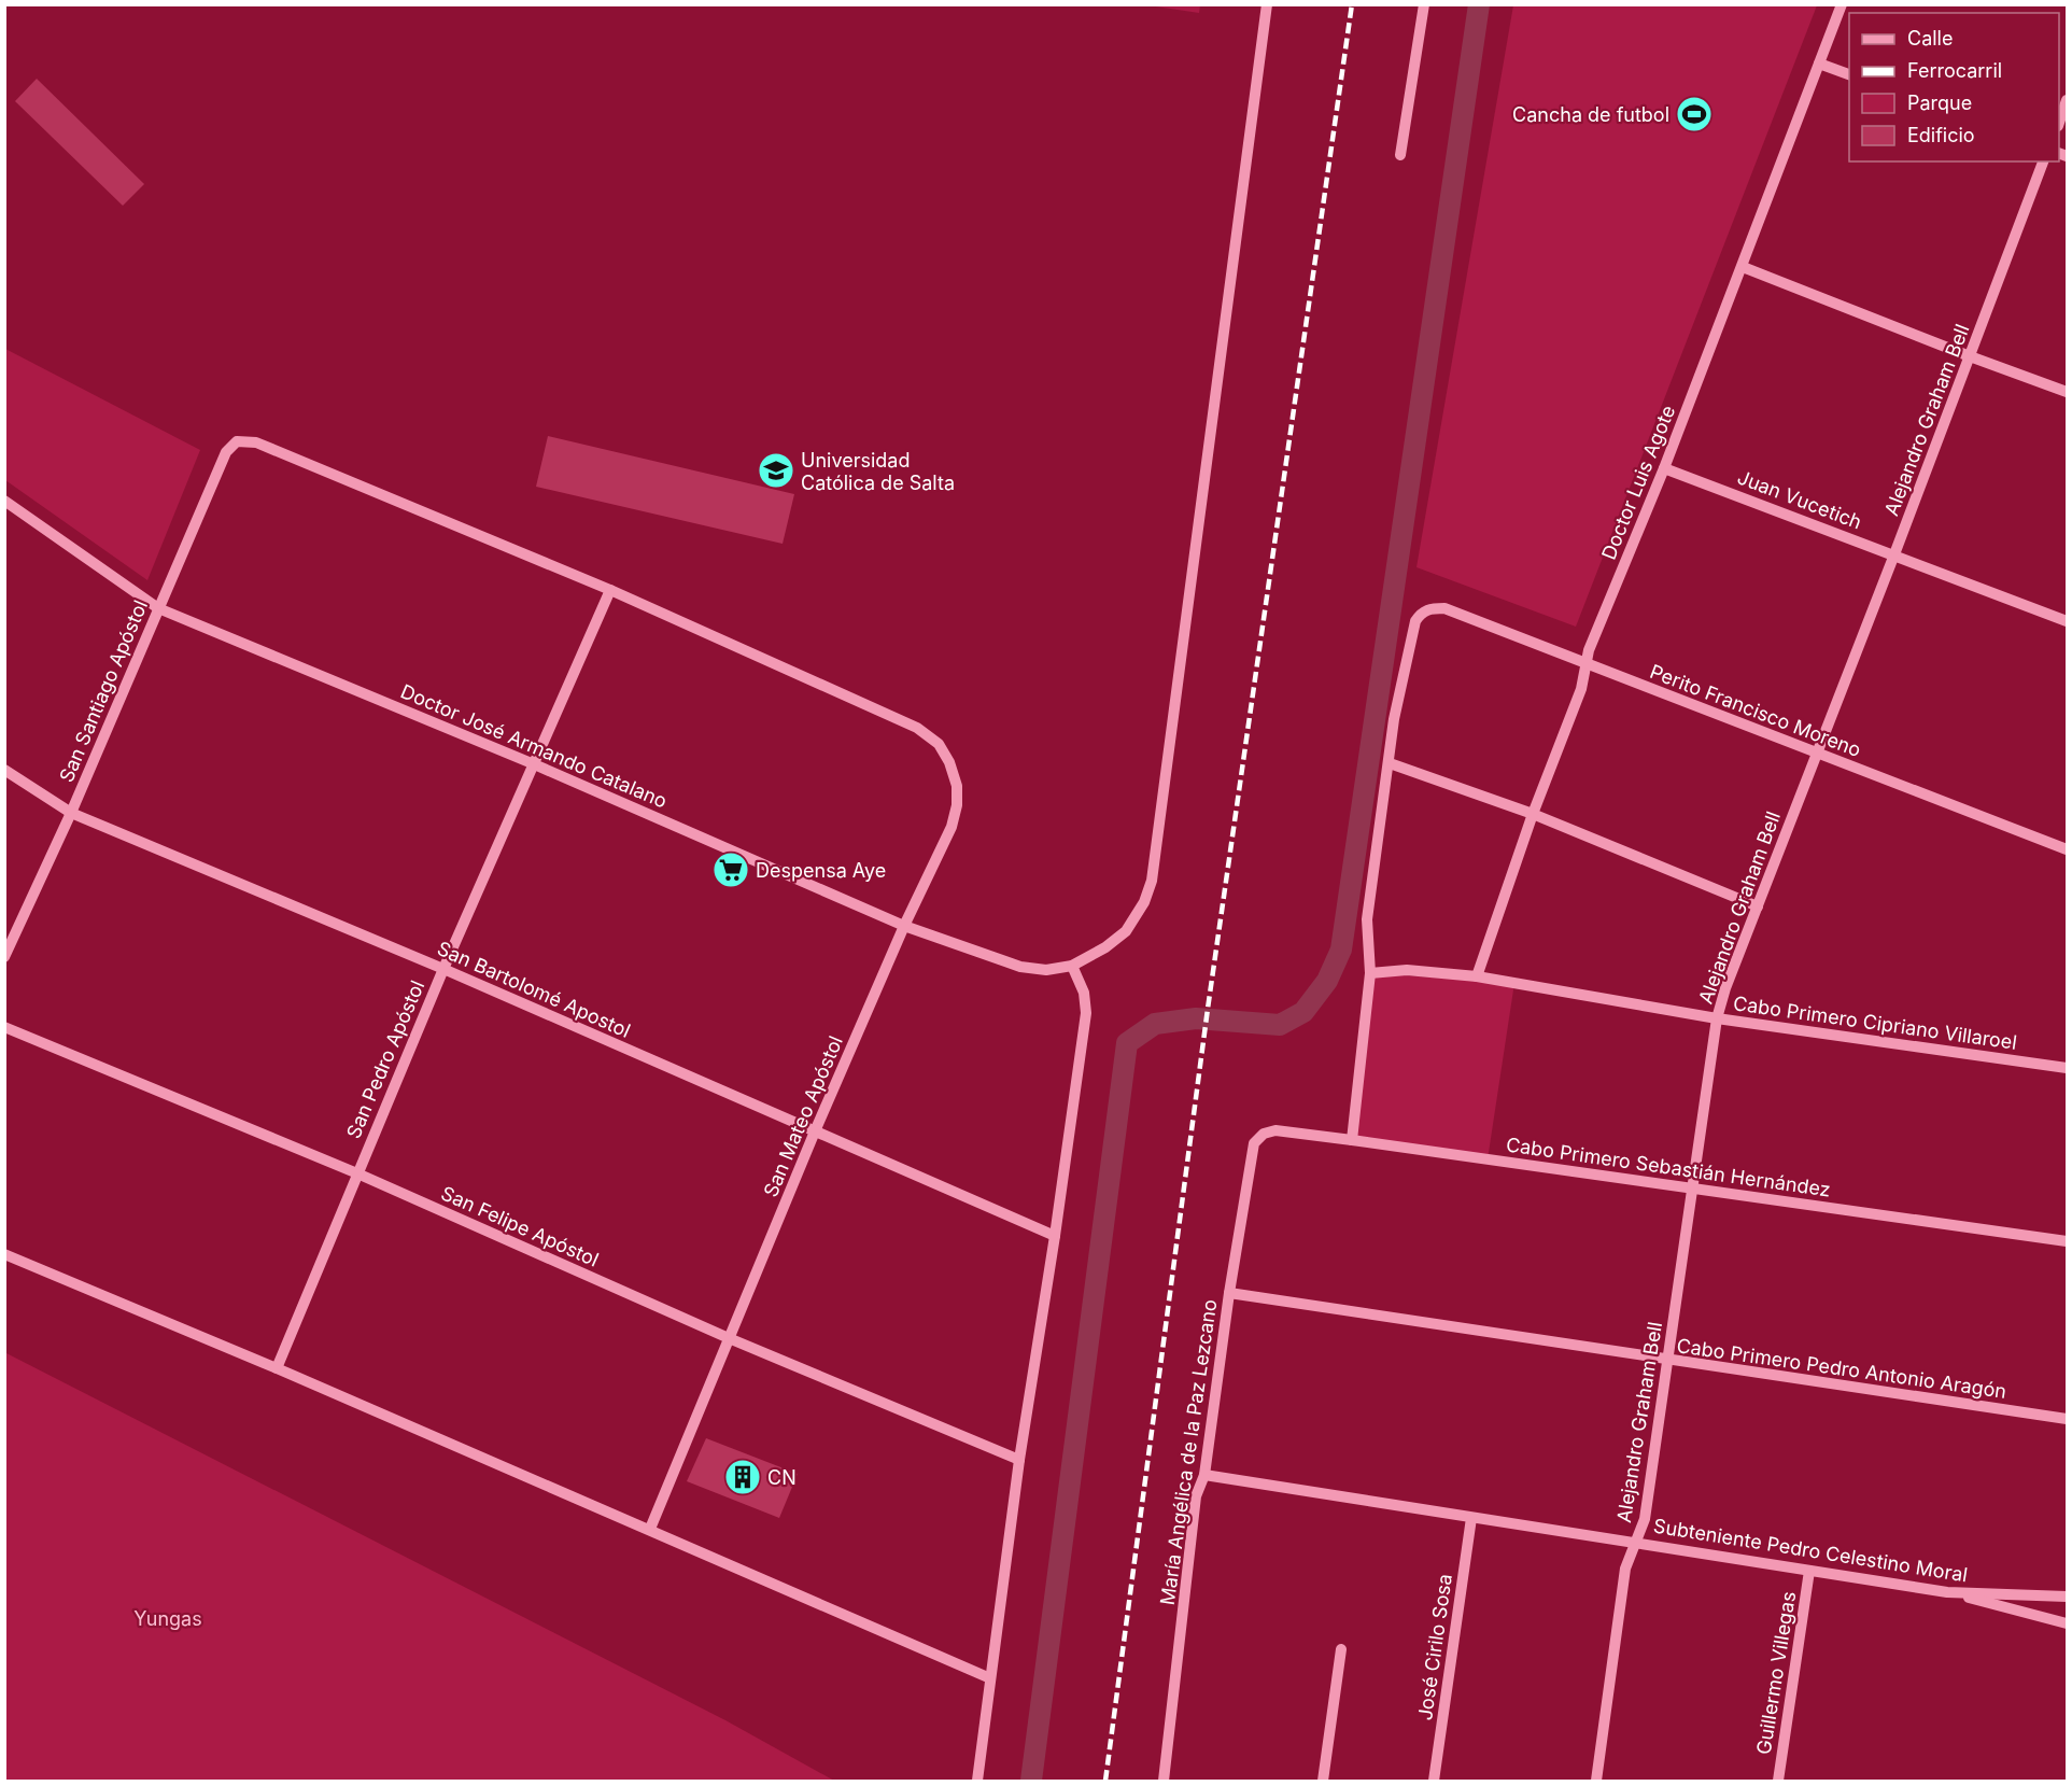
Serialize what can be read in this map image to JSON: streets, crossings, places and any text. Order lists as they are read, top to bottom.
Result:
{
  "streets": {
    "street": [
      "Alejandro Graham Bell",
      "Doctor Luis Agote",
      "Juan Vucetich",
      "San Santiago Apóstol",
      "Perito Francisco Moreno",
      "Doctor José Armando Catalano",
      "San Bartolomé Apostol",
      "Cabo Primero Cipriano Villaroel",
      "San Pedro Apóstol",
      "San Mateo Apóstol",
      "Cabo Primero Sebastián Hernández",
      "San Felipe Apóstol",
      "Cabo Primero Pedro Antonio Aragón",
      "María Angélica de la Paz Lezcano",
      "Subteniente Pedro Celestino Moral",
      "José Cirilo Sosa",
      "Guillermo Villegas"
    ]
  },
  "crossings": [
    ["Alejandro Graham Bell", "Juan Vucetich"],
    ["Alejandro Graham Bell", "Perito Francisco Moreno"],
    ["Alejandro Graham Bell", "Cabo Primero Cipriano Villaroel"],
    ["Alejandro Graham Bell", "Cabo Primero Sebastián Hernández"],
    ["Alejandro Graham Bell", "Cabo Primero Pedro Antonio Aragón"],
    ["Alejandro Graham Bell", "Subteniente Pedro Celestino Moral"],
    ["Doctor Luis Agote", "Juan Vucetich"],
    ["Doctor Luis Agote", "Perito Francisco Moreno"],
    ["Doctor Luis Agote", "Cabo Primero Cipriano Villaroel"],
    ["San Santiago Apóstol", "Doctor José Armando Catalano"],
    ["San Santiago Apóstol", "San Bartolomé Apostol"],
    ["San Santiago Apóstol", "San Mateo Apóstol"],
    ["Doctor José Armando Catalano", "San Pedro Apóstol"],
    ["Doctor José Armando Catalano", "San Mateo Apóstol"],
    ["San Bartolomé Apostol", "San Pedro Apóstol"],
    ["San Bartolomé Apostol", "San Mateo Apóstol"],
    ["San Pedro Apóstol", "San Mateo Apóstol"],
    ["San Pedro Apóstol", "San Felipe Apóstol"],
    ["San Mateo Apóstol", "San Felipe Apóstol"],
    ["Cabo Primero Sebastián Hernández", "María Angélica de la Paz Lezcano"],
    ["Cabo Primero Pedro Antonio Aragón", "María Angélica de la Paz Lezcano"],
    ["María Angélica de la Paz Lezcano", "Subteniente Pedro Celestino Moral"],
    ["Subteniente Pedro Celestino Moral", "José Cirilo Sosa"],
    ["Subteniente Pedro Celestino Moral", "Guillermo Villegas"]
  ],
  "parks": ["Yungas"],
  "places": {
    "sports": ["Cancha de futbol"],
    "school or university": ["Universidad Católica de Salta"],
    "supermarket": ["Despensa Aye"],
    "building": ["CN"]
  },
  "legend": [
    "Calle",
    "Ferrocarril",
    "Parque",
    "Edificio"
  ]
}
